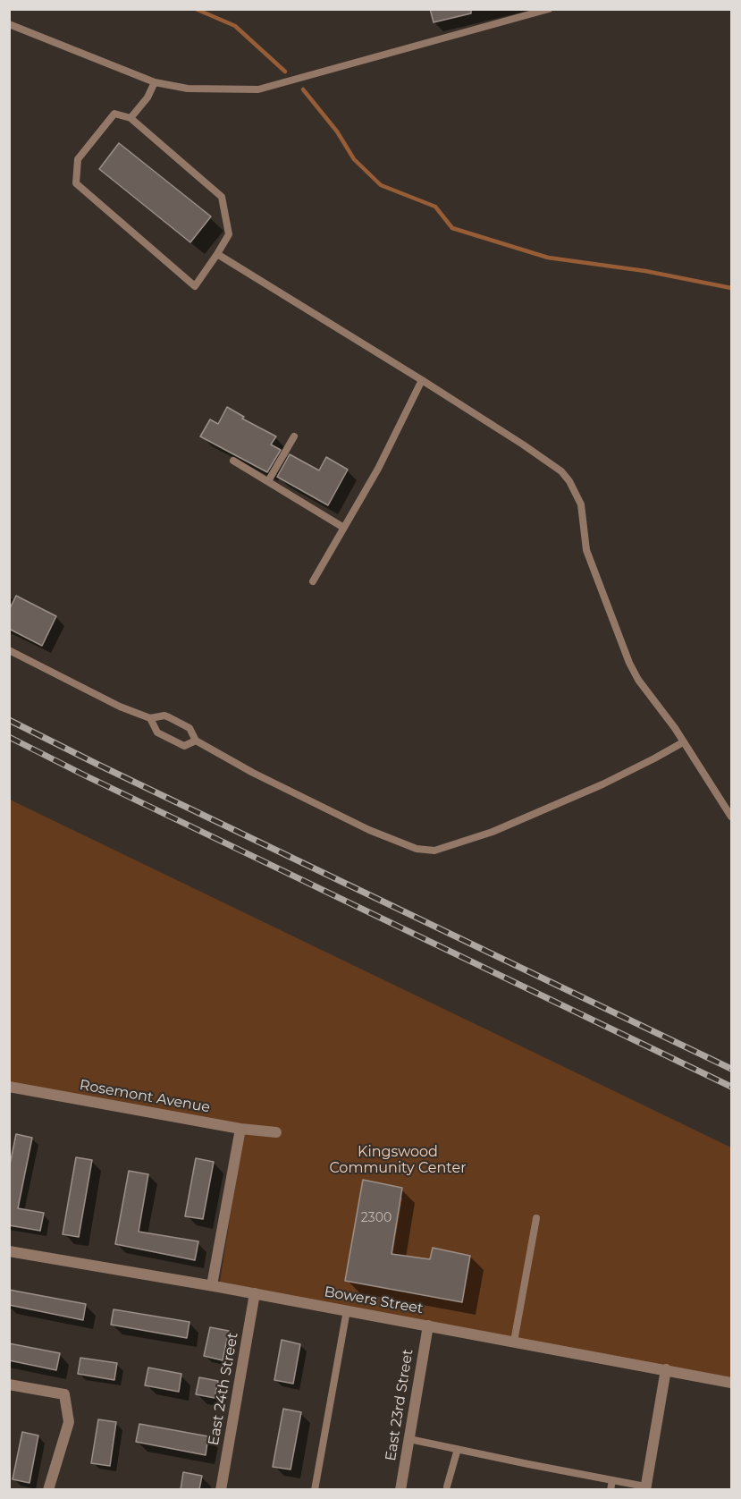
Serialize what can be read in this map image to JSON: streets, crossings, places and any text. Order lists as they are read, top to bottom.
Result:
{
  "streets": {
    "street": [
      "Rosemont Avenue",
      "Bowers Street",
      "East 24th Street",
      "East 23rd Street"
    ]
  },
  "crossings": [
    ["Bowers Street", "East 24th Street"],
    ["Bowers Street", "East 23rd Street"]
  ],
  "parks": ["Kingswood Community Center"],
  "house_numbers": ["2300"]
}
